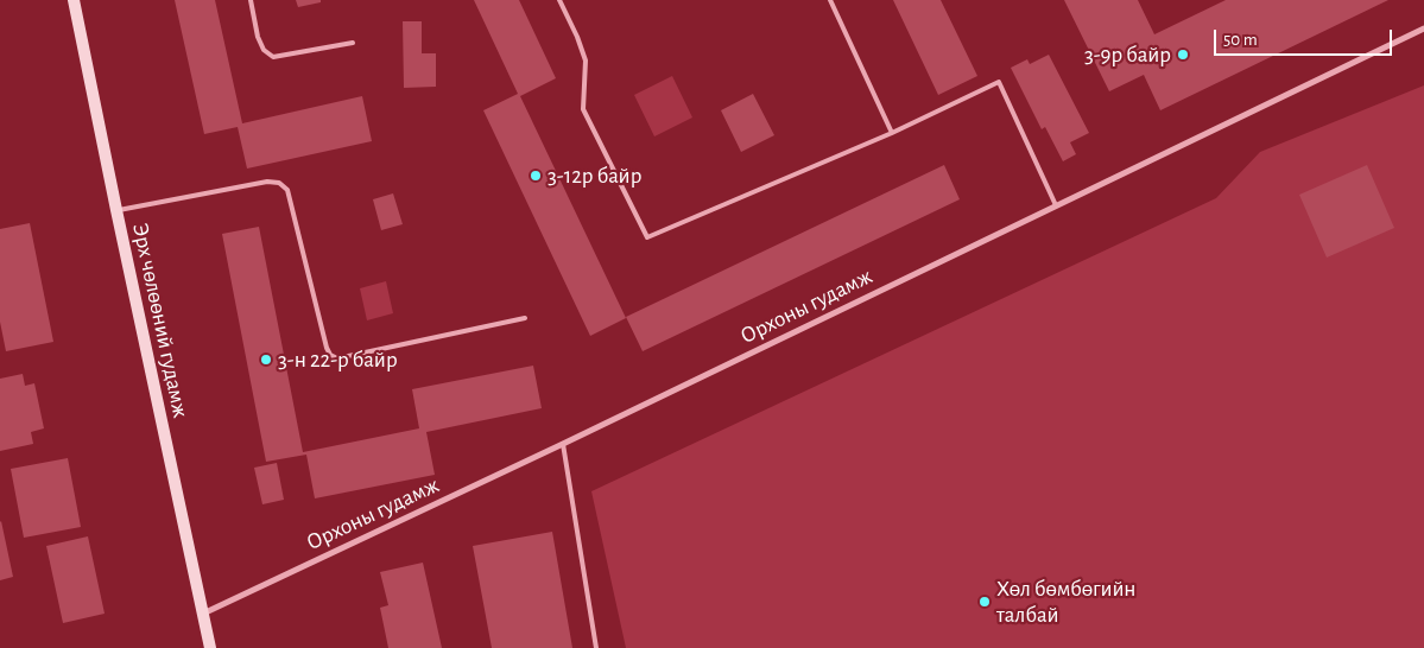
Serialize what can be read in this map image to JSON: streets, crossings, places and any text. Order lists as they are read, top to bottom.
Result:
{
  "streets": {
    "main road": ["Эрх чөлөөний гудамж"],
    "street": ["Орхоны гудамж"]
  },
  "crossings": [
    ["Орхоны гудамж", "Эрх чөлөөний гудамж"]
  ],
  "places": [
    "3-9р байр",
    "3-12р байр",
    "3-н 22-р байр",
    "Хөл бөмбөгийн талбай"
  ],
  "scale_bar": "50 m"
}
